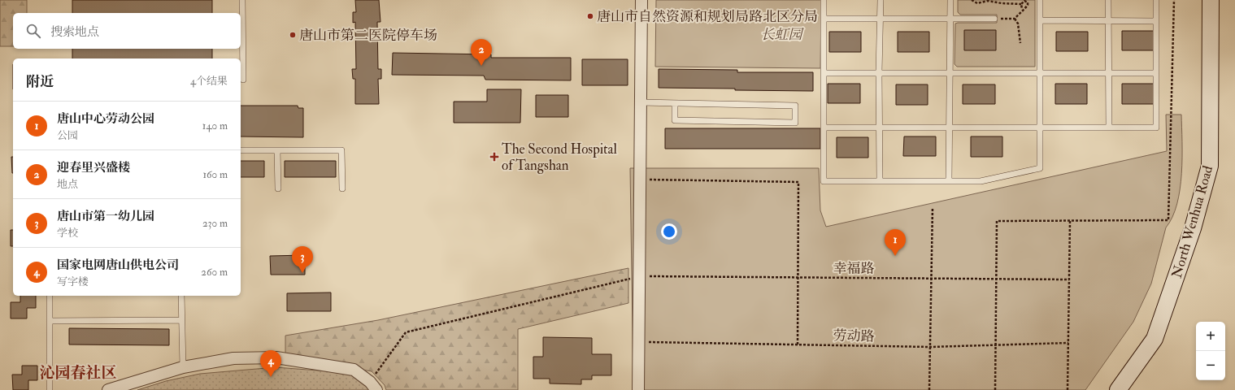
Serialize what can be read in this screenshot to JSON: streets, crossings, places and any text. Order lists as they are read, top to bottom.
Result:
{
  "streets": {
    "street": ["North Wenhua Road"],
    "path": ["幸福路", "劳动路"]
  },
  "districts": ["沁园春社区"],
  "parks": ["长虹园"],
  "places": {
    "other": ["唐山市自然资源和规划局路北区分局", "唐山市第二医院停车场"],
    "health": ["The Second Hospital of Tangshan"]
  },
  "page": {
    "search": "搜索地点",
    "pins": [
      "2",
      "1",
      "3",
      "4"
    ],
    "heading": ["附近", "4个结果"],
    "list": [
      {
        "mark": "1",
        "name": "唐山中心劳动公园",
        "note": "公园",
        "value": "140 m"
      },
      {
        "mark": "2",
        "name": "迎春里兴盛楼",
        "note": "地点",
        "value": "160 m"
      },
      {
        "mark": "3",
        "name": "唐山市第一幼儿园",
        "note": "学校",
        "value": "230 m"
      },
      {
        "mark": "4",
        "name": "国家电网唐山供电公司",
        "note": "写字楼",
        "value": "260 m"
      }
    ],
    "map_buttons": ["+", "−"]
  }
}
